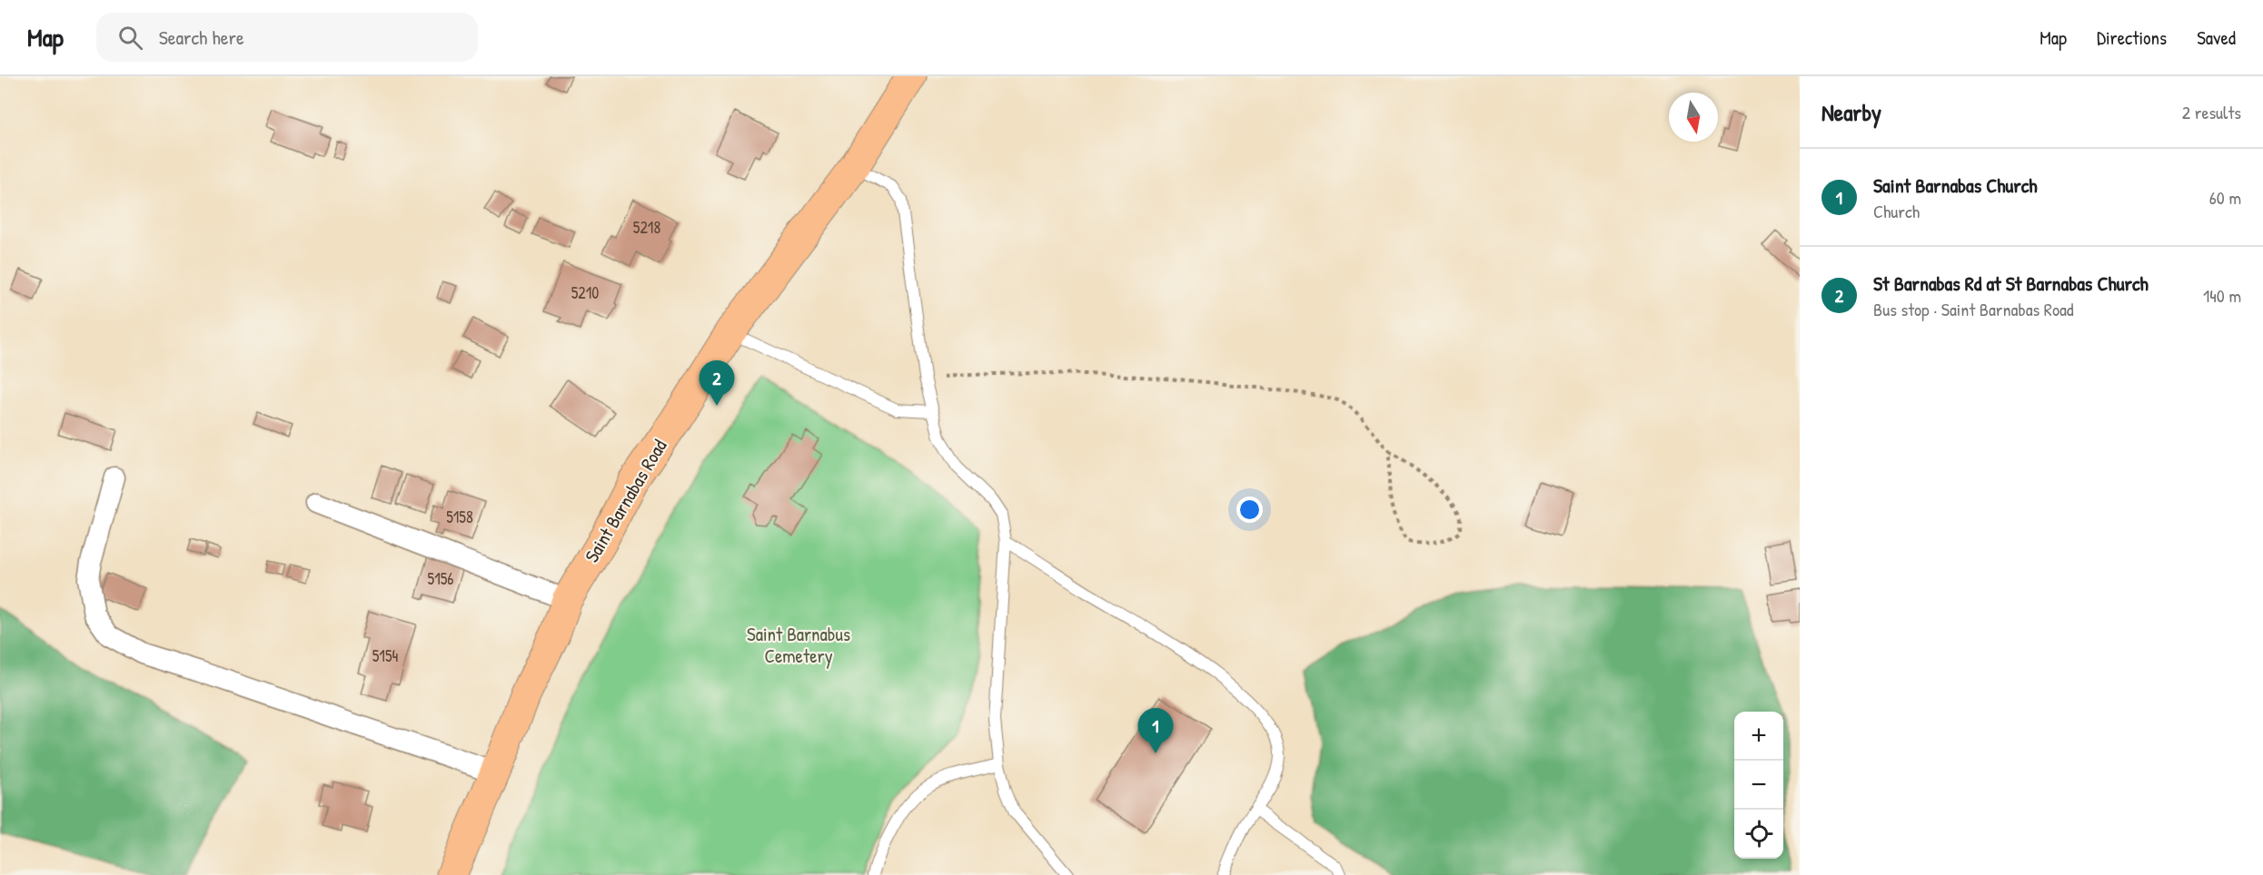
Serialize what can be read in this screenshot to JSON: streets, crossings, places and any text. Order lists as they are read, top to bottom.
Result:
{
  "streets": {
    "main road": ["Saint Barnabas Road"]
  },
  "parks": ["Saint Barnabus Cemetery"],
  "house_numbers": [
    "5218",
    "5210",
    "5158",
    "5156",
    "5154"
  ],
  "north": "bottom",
  "page": {
    "header": "Map",
    "search": "Search here",
    "nav": ["Map", "Directions", "Saved"],
    "heading": ["Nearby", "2 results"],
    "list": [
      {
        "mark": "1",
        "name": "Saint Barnabas Church",
        "note": "Church",
        "value": "60 m"
      },
      {
        "mark": "2",
        "name": "St Barnabas Rd at St Barnabas Church",
        "note": "Bus stop · Saint Barnabas Road",
        "value": "140 m"
      }
    ],
    "pins": ["2", "1"],
    "map_buttons": ["+", "−"]
  }
}
